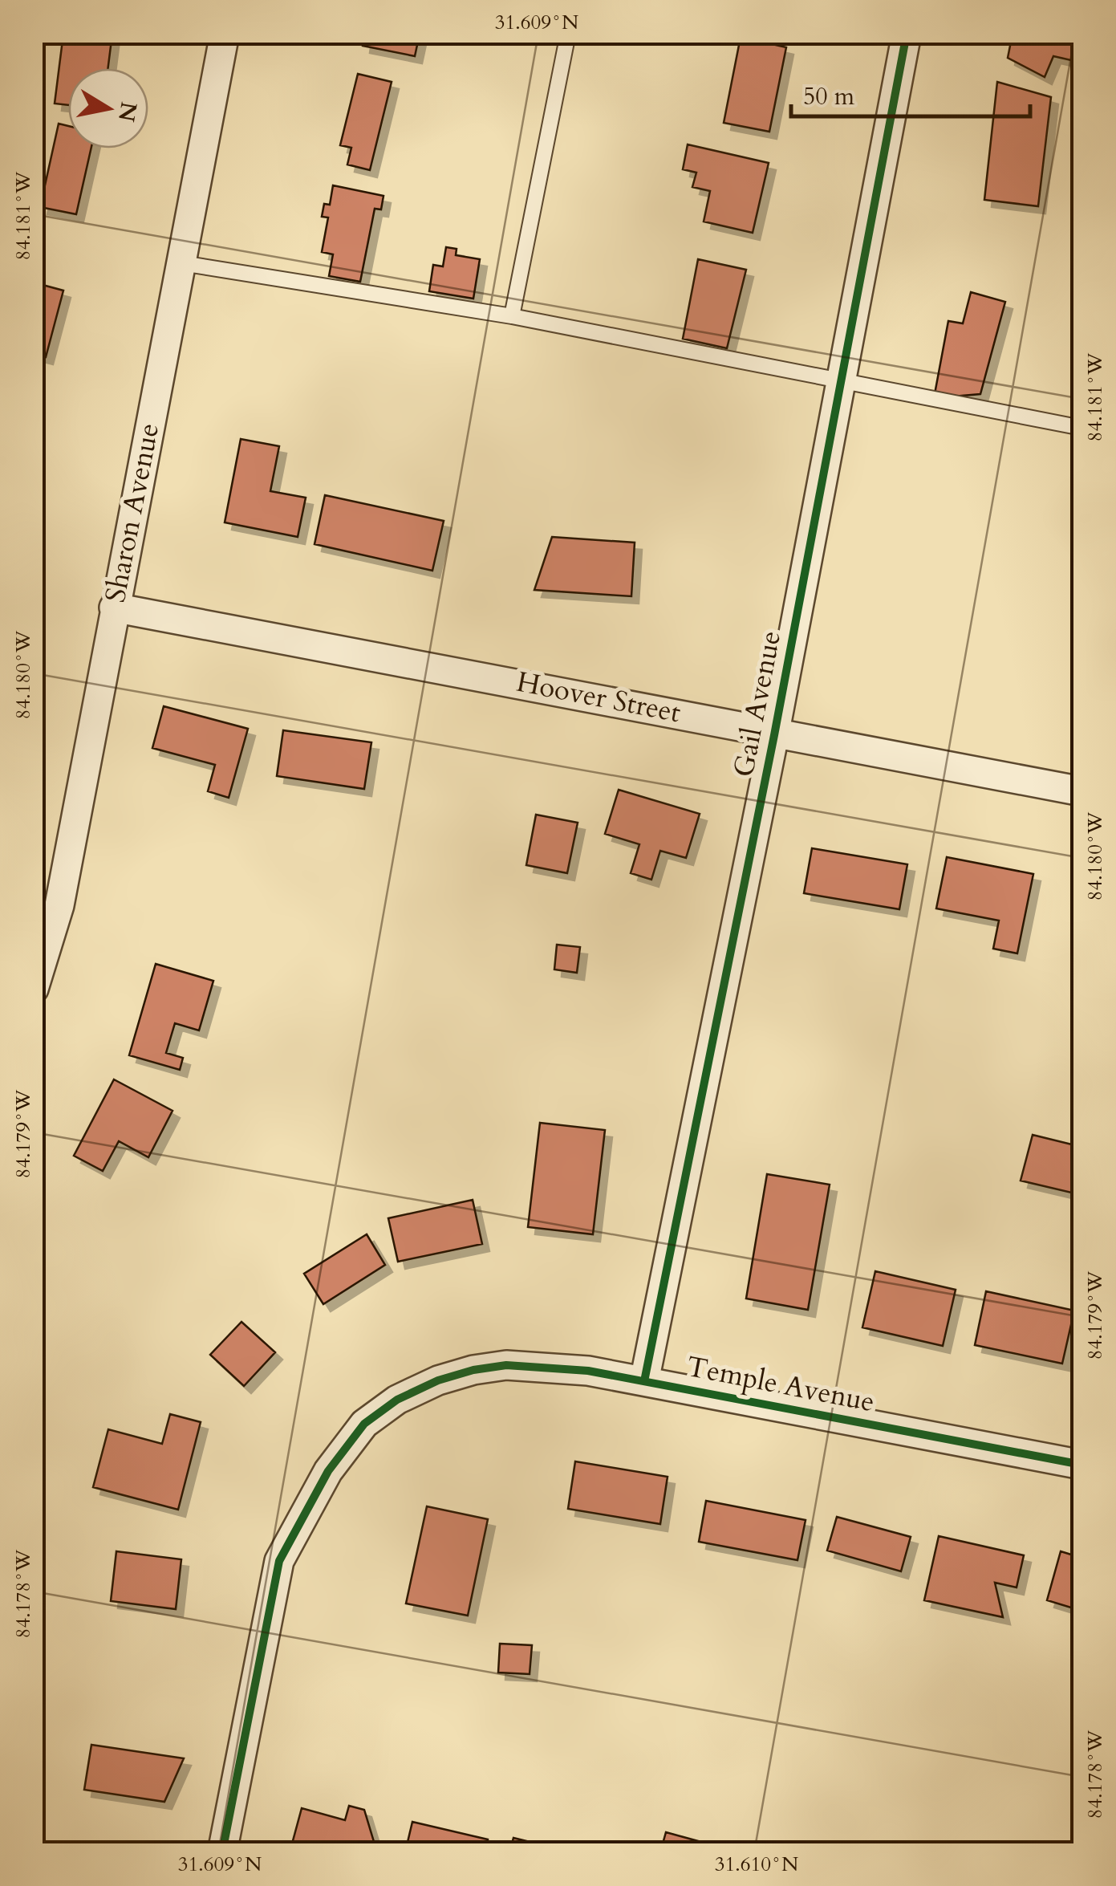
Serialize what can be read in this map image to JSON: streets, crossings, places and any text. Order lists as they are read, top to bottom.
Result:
{
  "streets": {
    "street": [
      "Sharon Avenue",
      "Hoover Street",
      "Gail Avenue",
      "Temple Avenue"
    ]
  },
  "crossings": [
    ["Sharon Avenue", "Hoover Street"],
    ["Hoover Street", "Gail Avenue"],
    ["Gail Avenue", "Temple Avenue"]
  ],
  "scale_bar": "50 m",
  "north": "right",
  "coordinates": [
    "31.609°N",
    "84.181°W",
    "84.180°W",
    "84.179°W",
    "84.178°W",
    "31.610°N"
  ]
}
